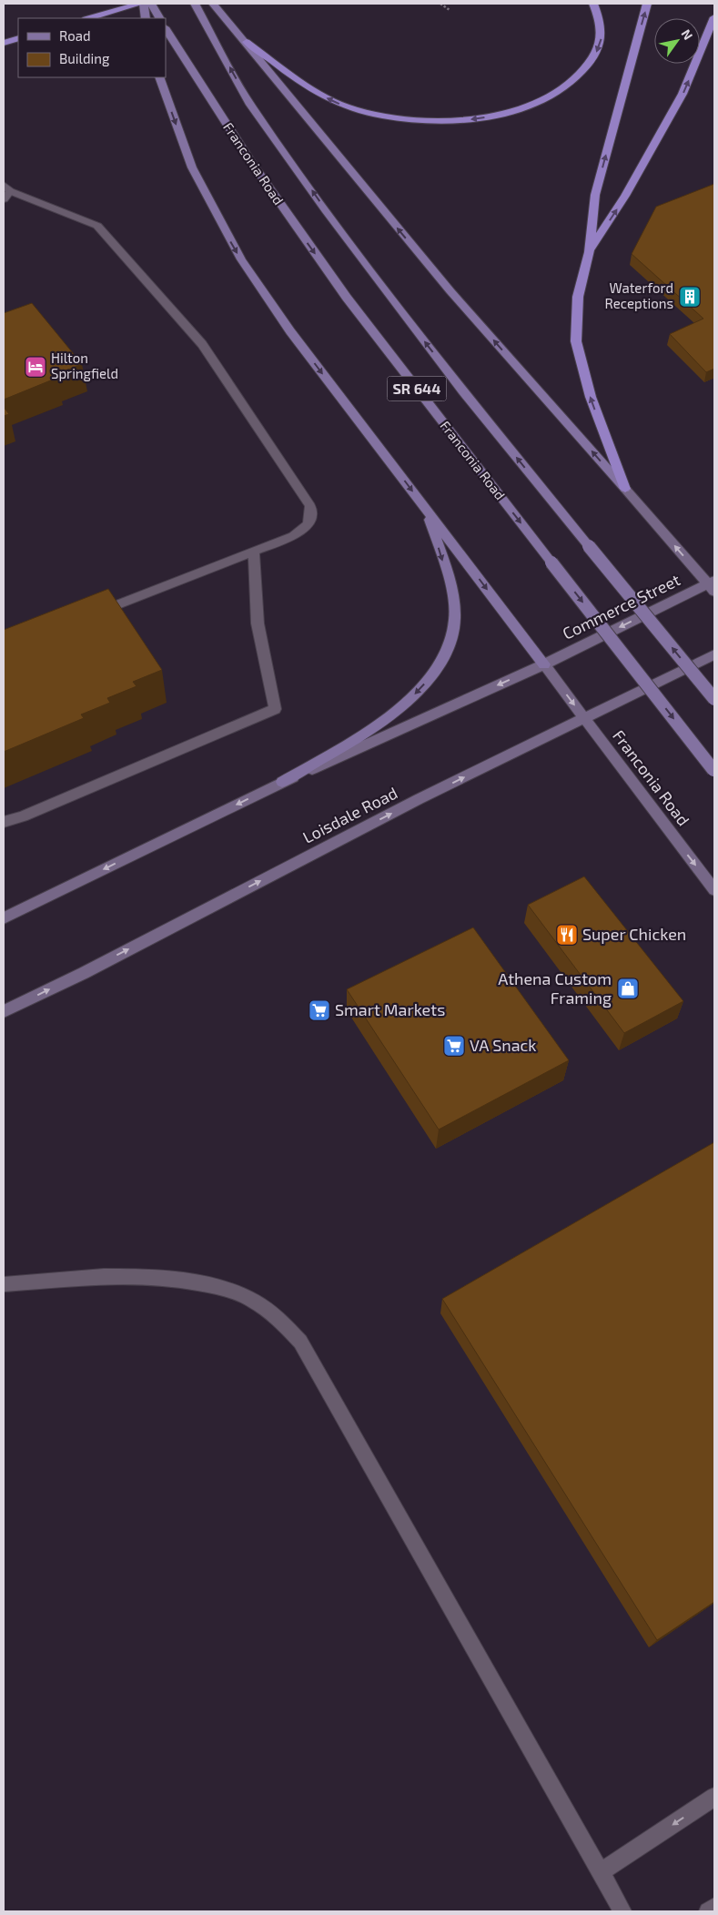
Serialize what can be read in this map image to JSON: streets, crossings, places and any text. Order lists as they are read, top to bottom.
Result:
{
  "streets": {
    "main road": [
      "Franconia Road",
      "SR 644",
      "Commerce Street",
      "Loisdale Road"
    ]
  },
  "crossings": [
    ["Franconia Road", "Commerce Street"],
    ["Franconia Road", "Loisdale Road"]
  ],
  "one_way": ["Commerce Street"],
  "places": {
    "building": ["Waterford Receptions"],
    "hotel": ["Hilton Springfield"],
    "restaurant": ["Super Chicken"],
    "shop": ["Athena Custom Framing"],
    "supermarket": ["Smart Markets", "VA Snack"]
  },
  "legend": ["Road", "Building"],
  "north": "top right"
}
